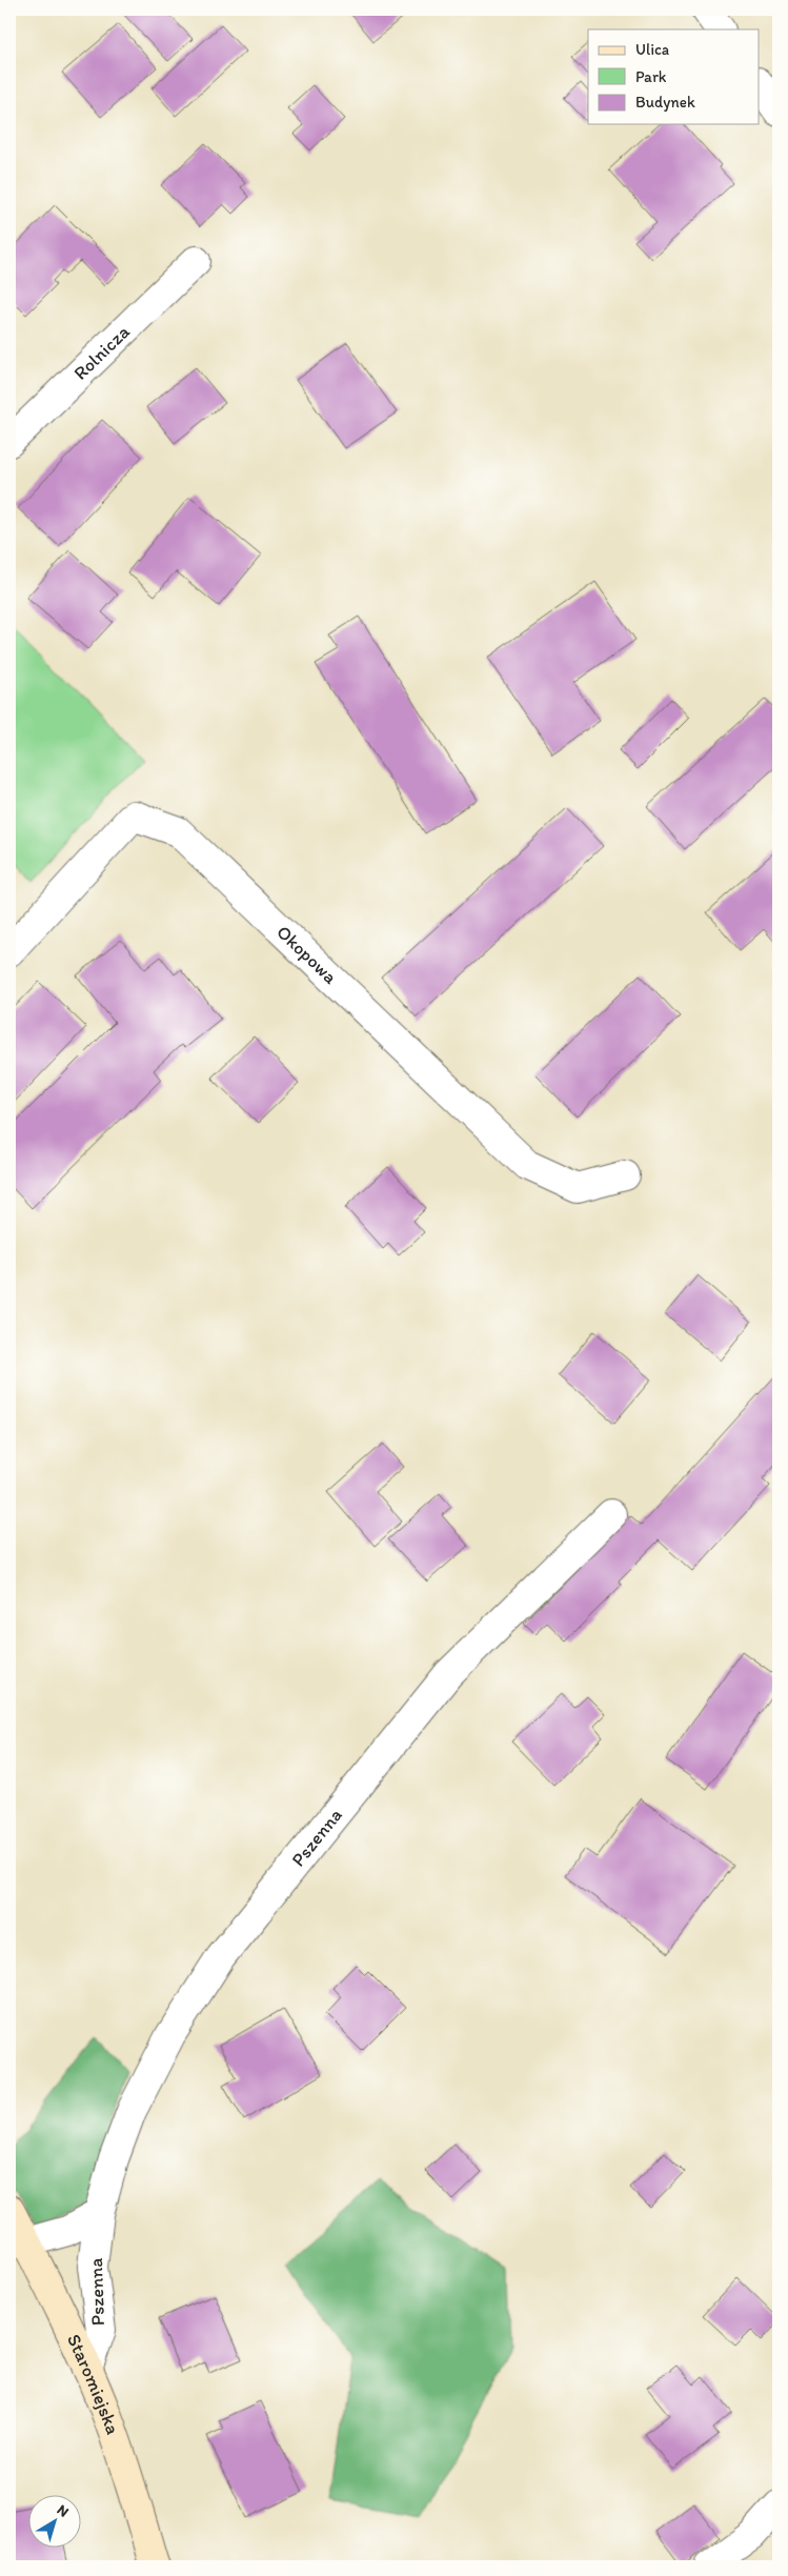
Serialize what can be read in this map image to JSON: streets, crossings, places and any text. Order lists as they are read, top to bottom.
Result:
{
  "streets": {
    "street": [
      "Rolnicza",
      "Okopowa",
      "Pszenna",
      "Staromiejska"
    ]
  },
  "crossings": [
    ["Pszenna", "Staromiejska"]
  ],
  "legend": ["Ulica", "Park", "Budynek"],
  "north": "top right"
}
